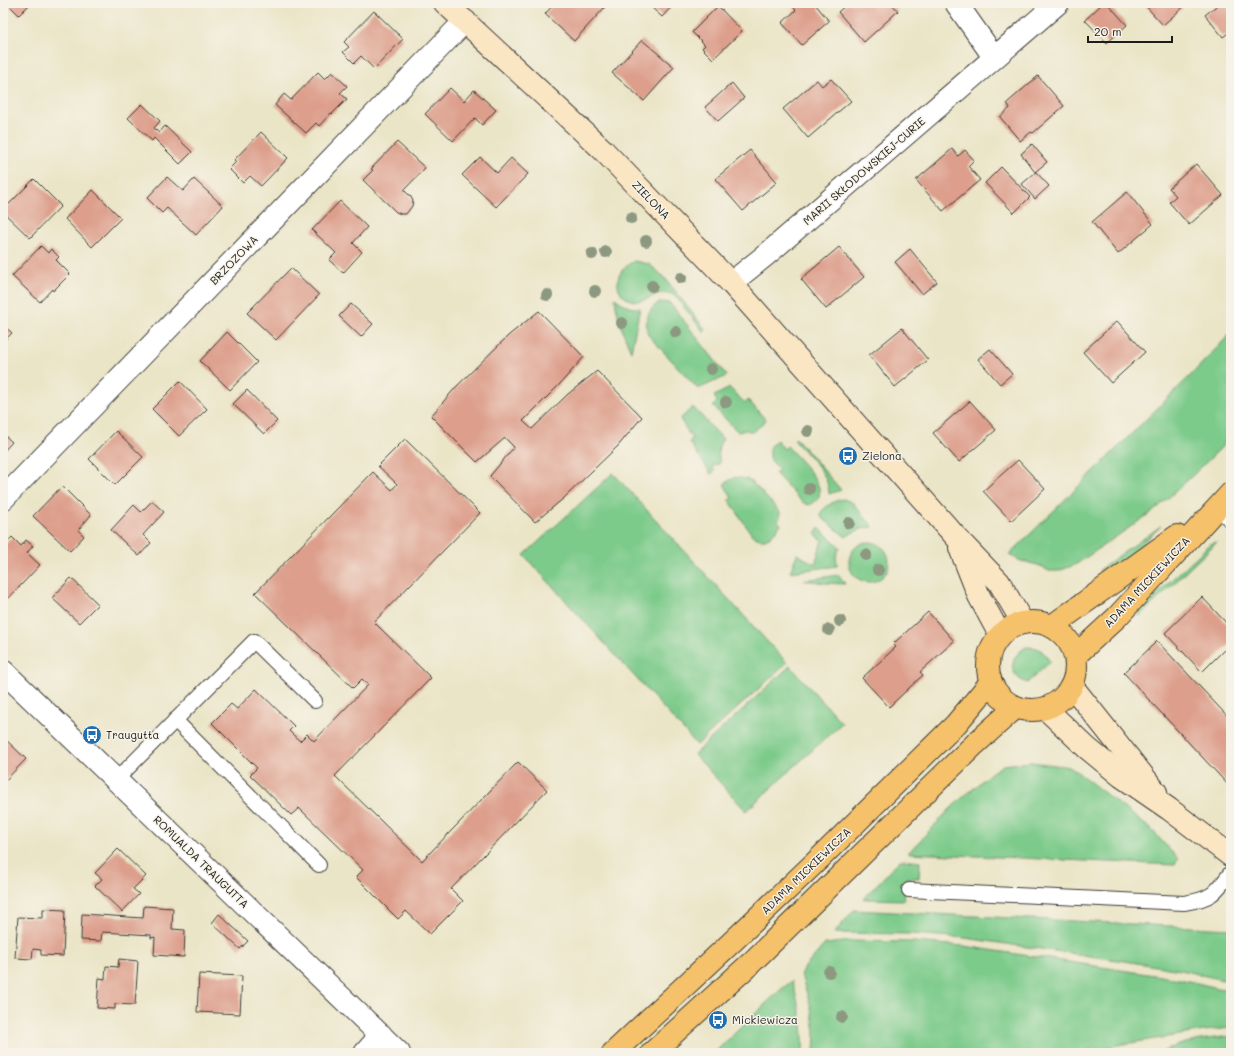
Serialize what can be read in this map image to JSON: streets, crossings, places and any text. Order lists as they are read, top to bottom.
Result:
{
  "streets": {
    "main road": ["ADAMA MICKIEWICZA"],
    "street": [
      "MARII SKŁODOWSKIEJ-CURIE",
      "ZIELONA",
      "BRZOZOWA",
      "ROMUALDA TRAUGUTTA"
    ]
  },
  "crossings": [
    ["MARII SKŁODOWSKIEJ-CURIE", "ZIELONA"],
    ["ZIELONA", "BRZOZOWA"],
    ["ZIELONA", "ADAMA MICKIEWICZA"]
  ],
  "places": {
    "bus stop": ["Zielona", "Traugutta", "Mickiewicza"]
  },
  "scale_bar": "20 m"
}
